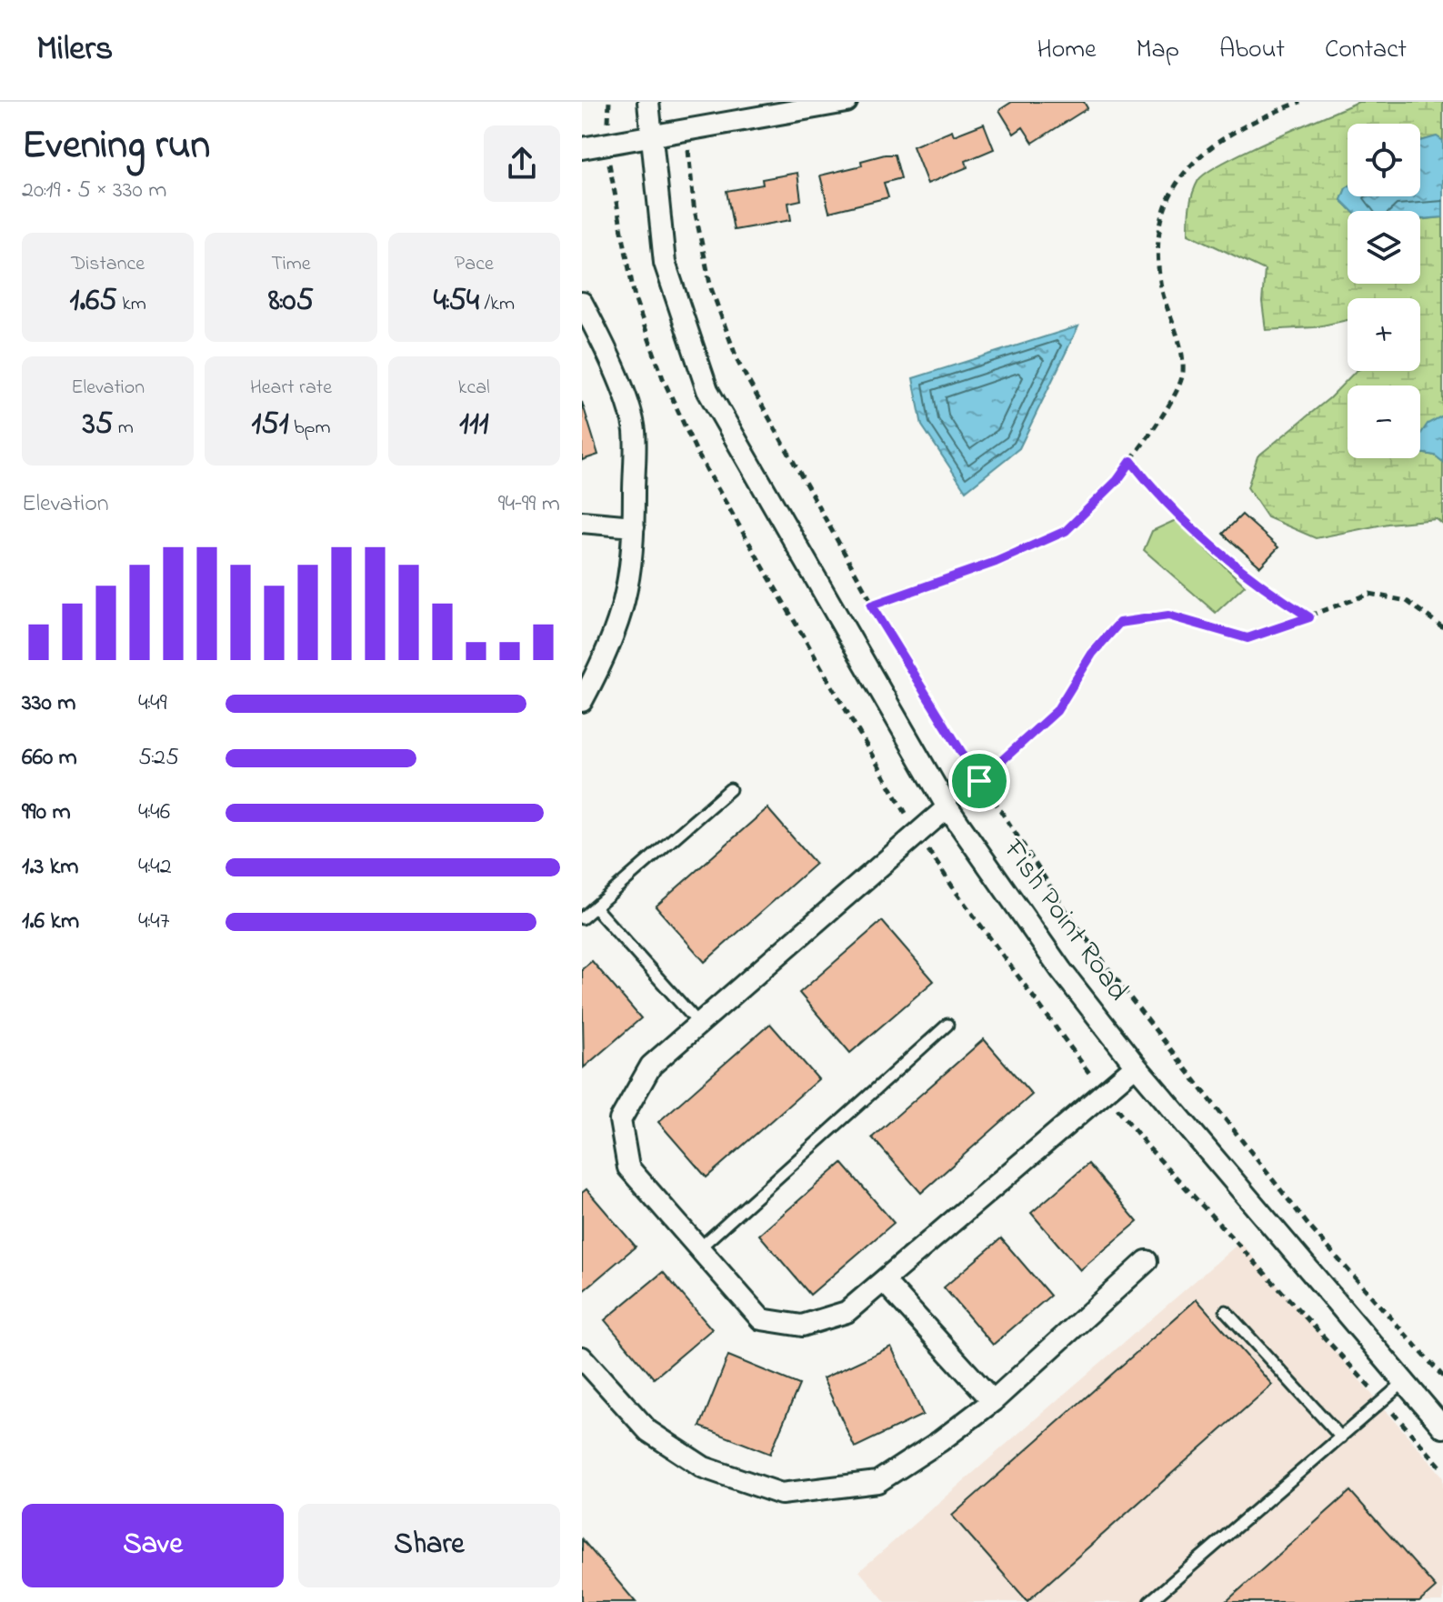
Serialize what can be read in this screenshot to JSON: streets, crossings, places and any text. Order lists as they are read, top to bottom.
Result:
{
  "streets": {
    "street": ["Fish Point Road"]
  },
  "page": {
    "header": "Milers",
    "nav": [
      "Home",
      "Map",
      "About",
      "Contact"
    ],
    "heading": ["Evening run", "20:19 · 5 × 330 m"],
    "map_buttons": ["+", "−"],
    "stats": [
      ["Distance", "1.65 km"],
      ["Time", "8:05"],
      ["Pace", "4:54 /km"],
      ["Elevation", "35 m"],
      ["Heart rate", "151 bpm"],
      ["kcal", "111"]
    ],
    "chart": ["Elevation", "94–99 m"],
    "list": [
      {
        "name": "330 m",
        "note": "4:49"
      },
      {
        "name": "660 m",
        "note": "5:25"
      },
      {
        "name": "990 m",
        "note": "4:46"
      },
      {
        "name": "1.3 km",
        "note": "4:42"
      },
      {
        "name": "1.6 km",
        "note": "4:47"
      }
    ],
    "buttons": ["Save", "Share"]
  }
}
